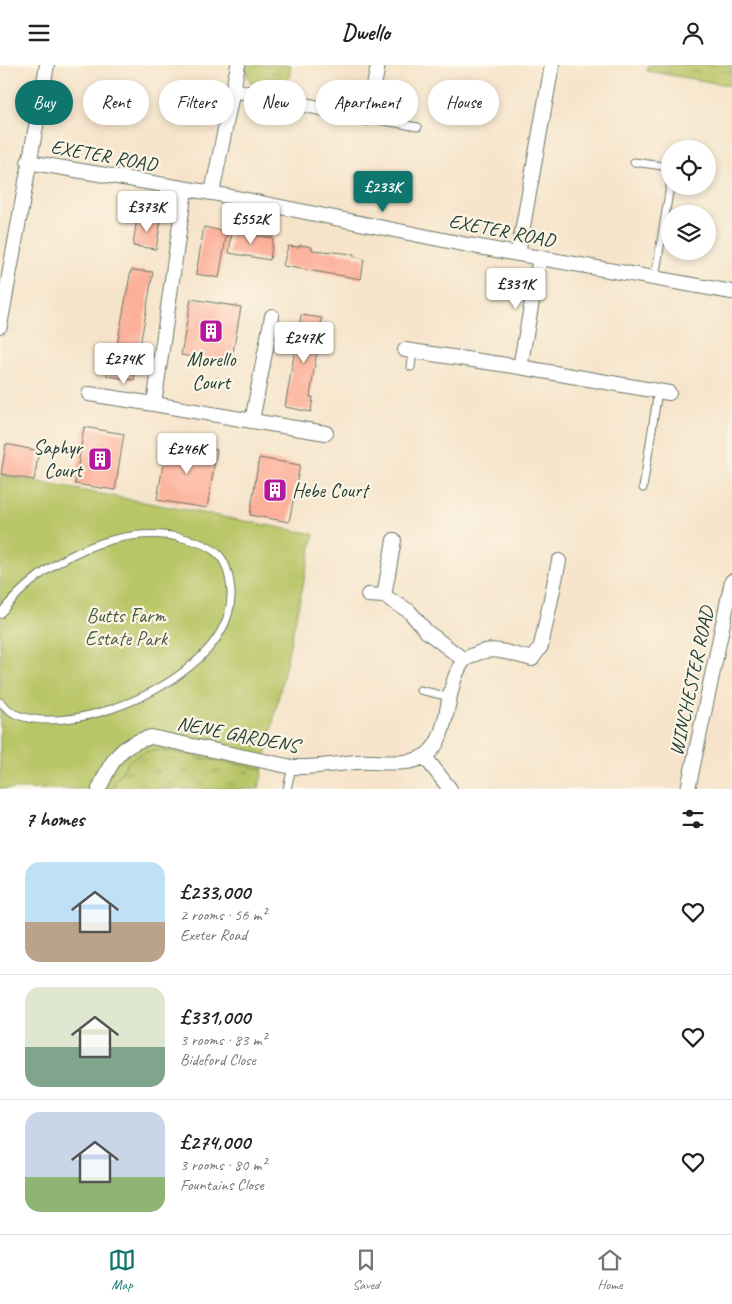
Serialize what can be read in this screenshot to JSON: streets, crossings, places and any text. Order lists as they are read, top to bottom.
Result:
{
  "streets": {
    "street": ["EXETER ROAD", "WINCHESTER ROAD", "NENE GARDENS"]
  },
  "parks": ["Butts Farm Estate Park"],
  "places": {
    "building": ["Morello Court", "Saphyr Court", "Hebe Court"]
  },
  "page": {
    "header": "Dwello",
    "chip": [
      "Buy",
      "Rent",
      "Filters",
      "New",
      "Apartment",
      "House"
    ],
    "price": [
      "£233K",
      "£373K",
      "£552K",
      "£331K",
      "£247K",
      "£274K",
      "£246K"
    ],
    "heading": "7 homes",
    "list": [
      {
        "name": "£233,000",
        "note": "2 rooms · 56 m² · Exeter Road"
      },
      {
        "name": "£331,000",
        "note": "3 rooms · 83 m² · Bideford Close"
      },
      {
        "name": "£274,000",
        "note": "3 rooms · 80 m² · Fountains Close"
      }
    ],
    "tabs": ["Map", "Saved", "Home"]
  }
}
